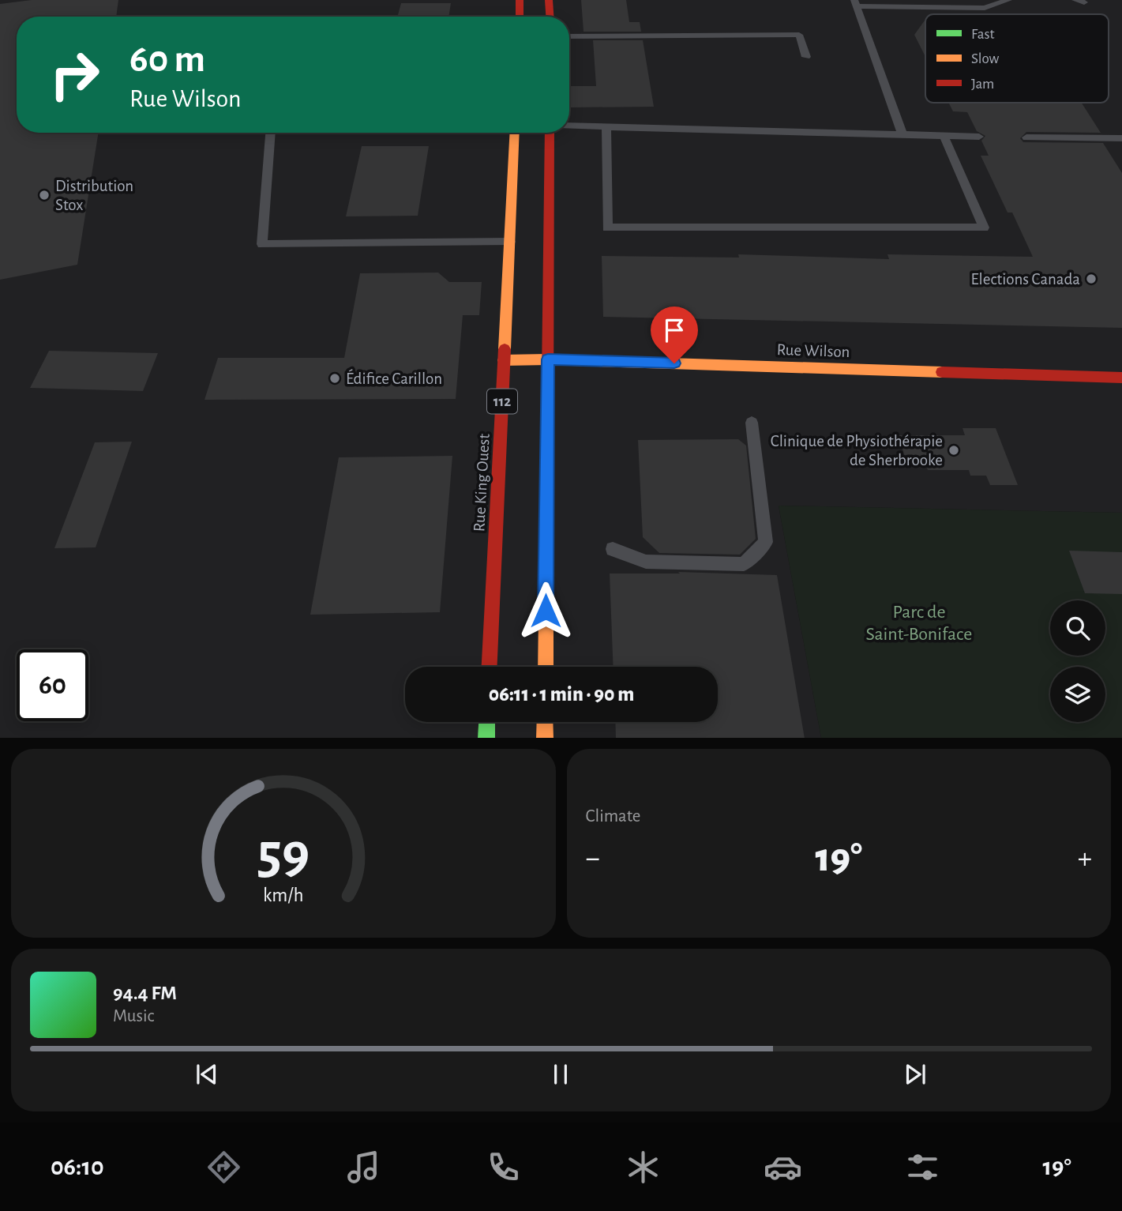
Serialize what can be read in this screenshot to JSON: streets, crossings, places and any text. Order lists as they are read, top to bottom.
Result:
{
  "streets": {
    "main road": ["Rue Wilson", "112", "Rue King Ouest"]
  },
  "crossings": [
    ["Rue Wilson", "Rue King Ouest"]
  ],
  "parks": ["Parc de Saint-Boniface"],
  "places": [
    "Distribution Stox",
    "Elections Canada",
    "Édifice Carillon",
    "Clinique de Physiothérapie de Sherbrooke"
  ],
  "legend": ["Fast", "Slow", "Jam"],
  "page": {
    "turn": ["60 m", "Rue Wilson"],
    "limit": "60",
    "trip": "06:11 · 1 min · 90 m",
    "tile": "Climate",
    "heat": ["−", "19°", "+"],
    "song": ["94.4 FM", "Music"],
    "tabs": ["06:10", "19°"],
    "gauge": ["59", "km/h"]
  }
}
